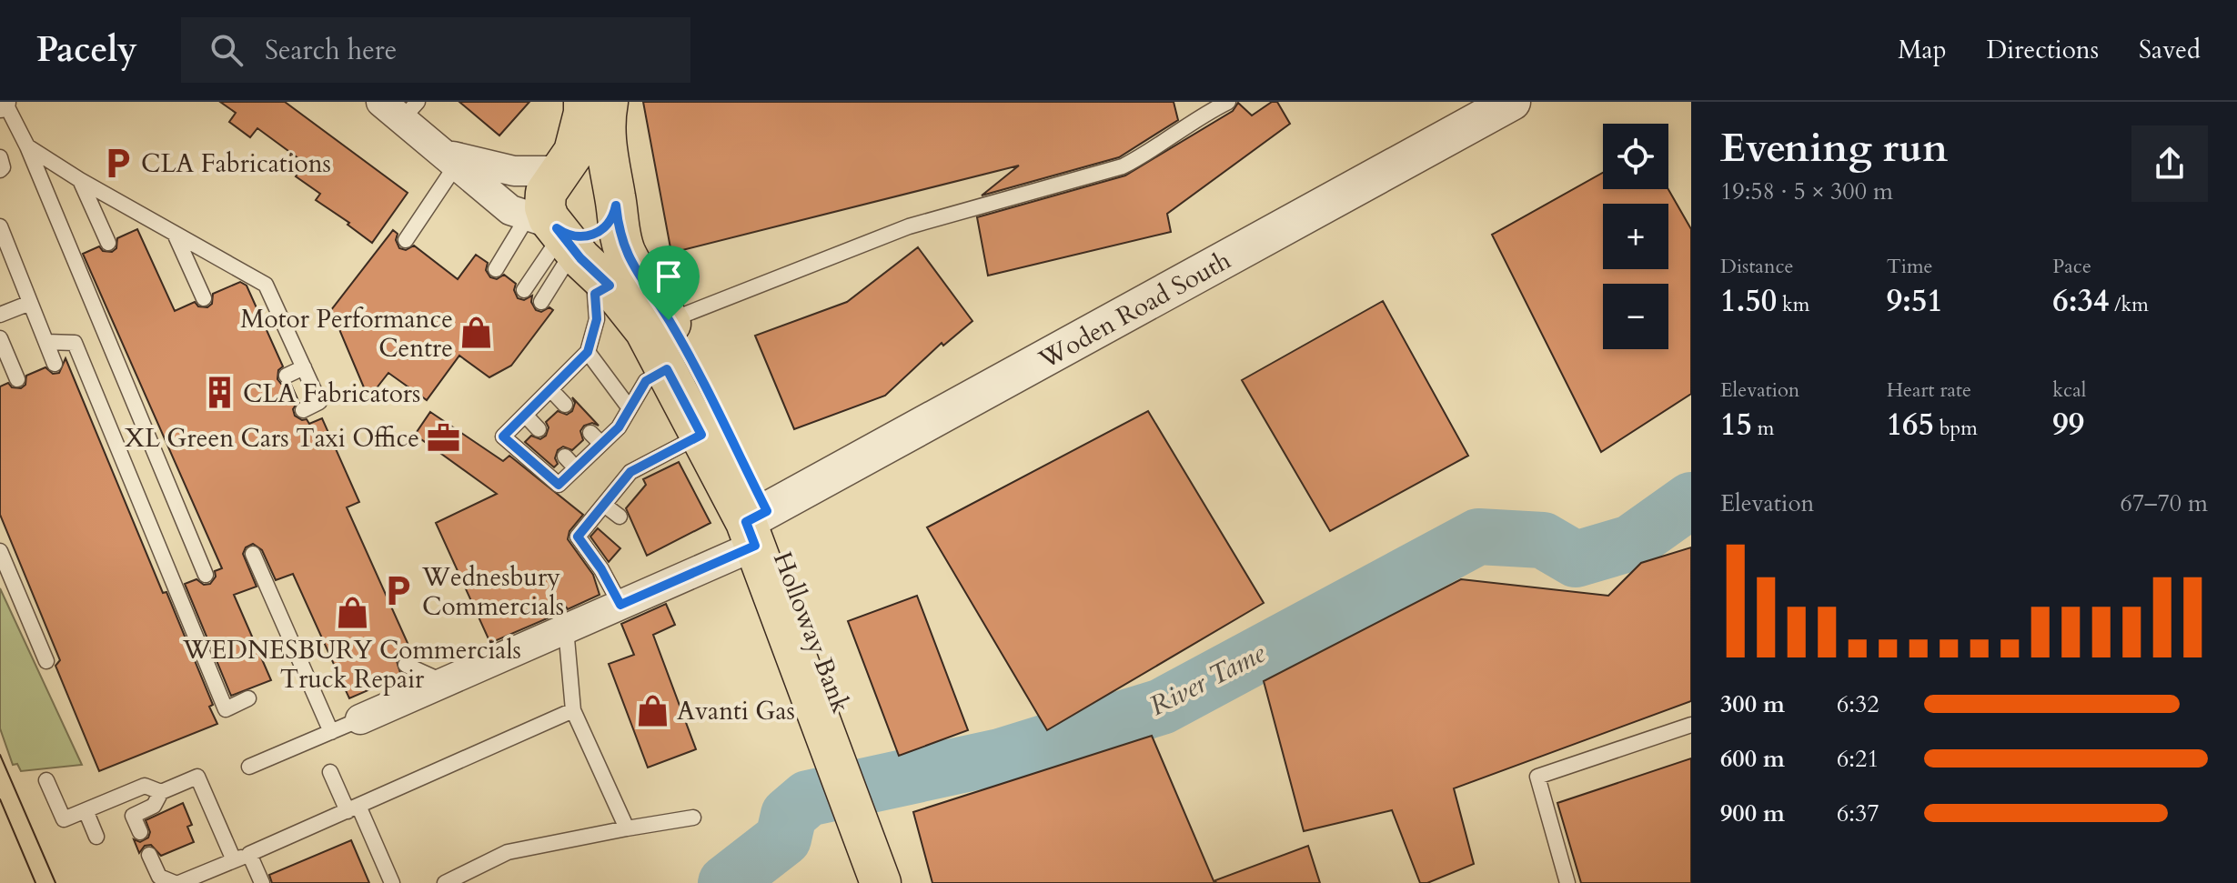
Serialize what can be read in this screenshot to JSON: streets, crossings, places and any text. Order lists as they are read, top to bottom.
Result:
{
  "streets": {
    "main road": ["Holloway Bank"],
    "street": ["Woden Road South"]
  },
  "crossings": [
    ["Woden Road South", "Holloway Bank"]
  ],
  "water": ["River Tame"],
  "places": {
    "parking": ["CLA Fabrications", "Wednesbury Commercials"],
    "shop": ["Motor Performance Centre", "WEDNESBURY Commercials Truck Repair", "Avanti Gas"],
    "building": ["CLA Fabricators"],
    "office": ["XL Green Cars Taxi Office"]
  },
  "page": {
    "header": "Pacely",
    "search": "Search here",
    "nav": ["Map", "Directions", "Saved"],
    "heading": ["Evening run", "19:58 · 5 × 300 m"],
    "map_buttons": ["+", "−"],
    "stats": [
      ["Distance", "1.50 km"],
      ["Time", "9:51"],
      ["Pace", "6:34 /km"],
      ["Elevation", "15 m"],
      ["Heart rate", "165 bpm"],
      ["kcal", "99"]
    ],
    "chart": ["Elevation", "67–70 m"],
    "list": [
      {
        "name": "300 m",
        "note": "6:32"
      },
      {
        "name": "600 m",
        "note": "6:21"
      },
      {
        "name": "900 m",
        "note": "6:37"
      }
    ]
  }
}
